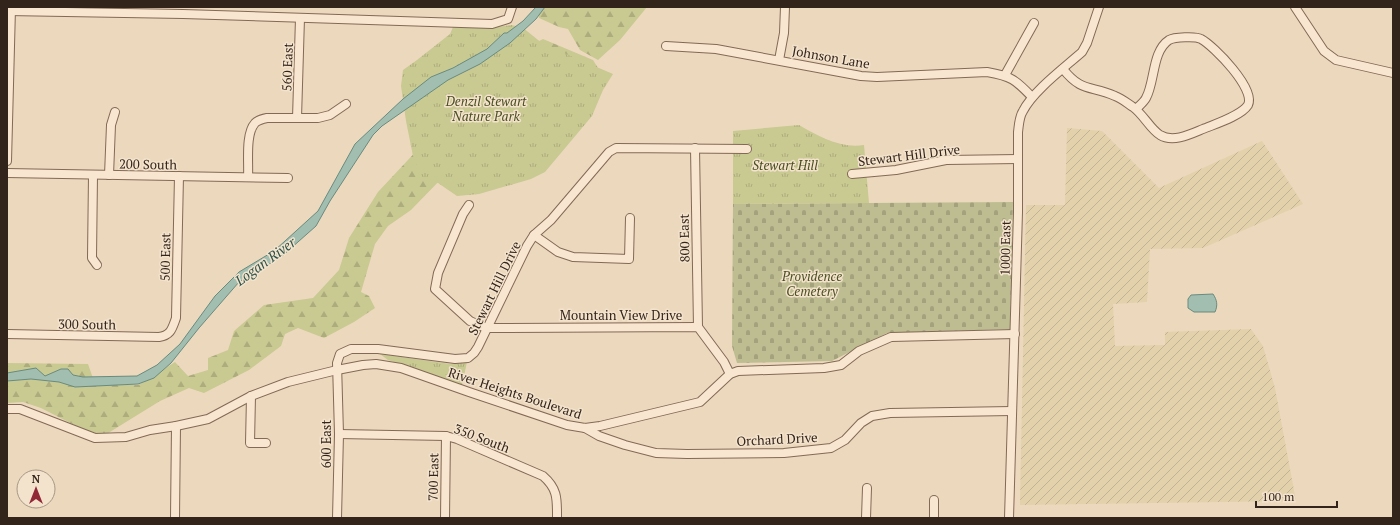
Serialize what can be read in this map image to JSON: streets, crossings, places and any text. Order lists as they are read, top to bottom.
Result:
{
  "streets": {
    "street": [
      "Johnson Lane",
      "560 East",
      "Stewart Hill Drive",
      "200 South",
      "800 East",
      "1000 East",
      "500 East",
      "Mountain View Drive",
      "300 South",
      "River Heights Boulevard",
      "350 South",
      "Orchard Drive",
      "600 East",
      "700 East"
    ]
  },
  "crossings": [
    ["Johnson Lane", "1000 East"],
    ["Stewart Hill Drive", "800 East"],
    ["Stewart Hill Drive", "1000 East"],
    ["Stewart Hill Drive", "Mountain View Drive"],
    ["Stewart Hill Drive", "River Heights Boulevard"],
    ["Stewart Hill Drive", "600 East"],
    ["200 South", "500 East"],
    ["800 East", "Mountain View Drive"],
    ["1000 East", "Orchard Drive"],
    ["500 East", "300 South"],
    ["Mountain View Drive", "River Heights Boulevard"],
    ["River Heights Boulevard", "Orchard Drive"],
    ["River Heights Boulevard", "600 East"],
    ["350 South", "600 East"],
    ["350 South", "700 East"]
  ],
  "water": ["Logan River"],
  "parks": ["Denzil Stewart Nature Park", "Stewart Hill", "Providence Cemetery"],
  "scale_bar": "100 m",
  "north": "top"
}
